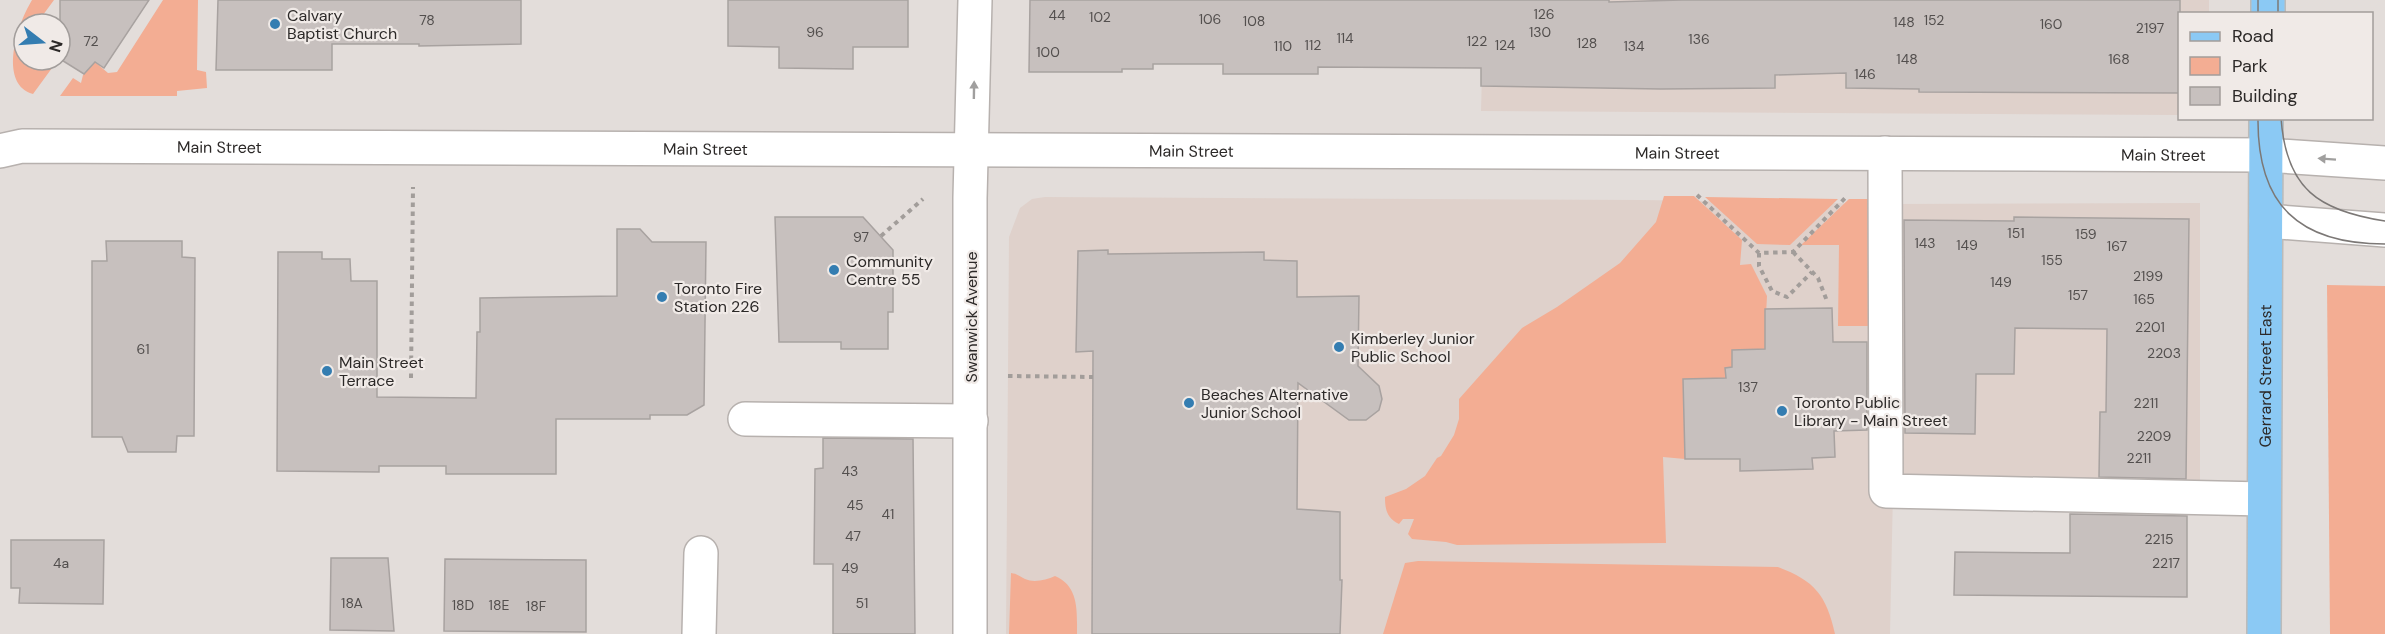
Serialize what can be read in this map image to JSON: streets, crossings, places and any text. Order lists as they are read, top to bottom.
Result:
{
  "streets": {
    "main road": ["Gerrard Street East"],
    "street": ["Main Street", "Swanwick Avenue"]
  },
  "crossings": [
    ["Main Street", "Swanwick Avenue"],
    ["Main Street", "Gerrard Street East"]
  ],
  "places": [
    "Calvary Baptist Church",
    "Community Centre 55",
    "Toronto Fire Station 226",
    "Kimberley Junior Public School",
    "Main Street Terrace",
    "Beaches Alternative Junior School",
    "Toronto Public Library - Main Street"
  ],
  "house_numbers": [
    "126",
    "44",
    "102",
    "106",
    "78",
    "152",
    "108",
    "148",
    "160",
    "2197",
    "96",
    "130",
    "114",
    "136",
    "72",
    "122",
    "128",
    "112",
    "124",
    "110",
    "134",
    "100",
    "148",
    "168",
    "146",
    "151",
    "159",
    "97",
    "143",
    "149",
    "167",
    "155",
    "2199",
    "149",
    "157",
    "165",
    "2201",
    "61",
    "2203",
    "137",
    "2211",
    "2209",
    "2211",
    "43",
    "45",
    "41",
    "47",
    "2215",
    "4a",
    "2217",
    "49",
    "18A",
    "51",
    "18D",
    "18E",
    "18F"
  ],
  "legend": ["Road", "Park", "Building"],
  "north": "right"
}
